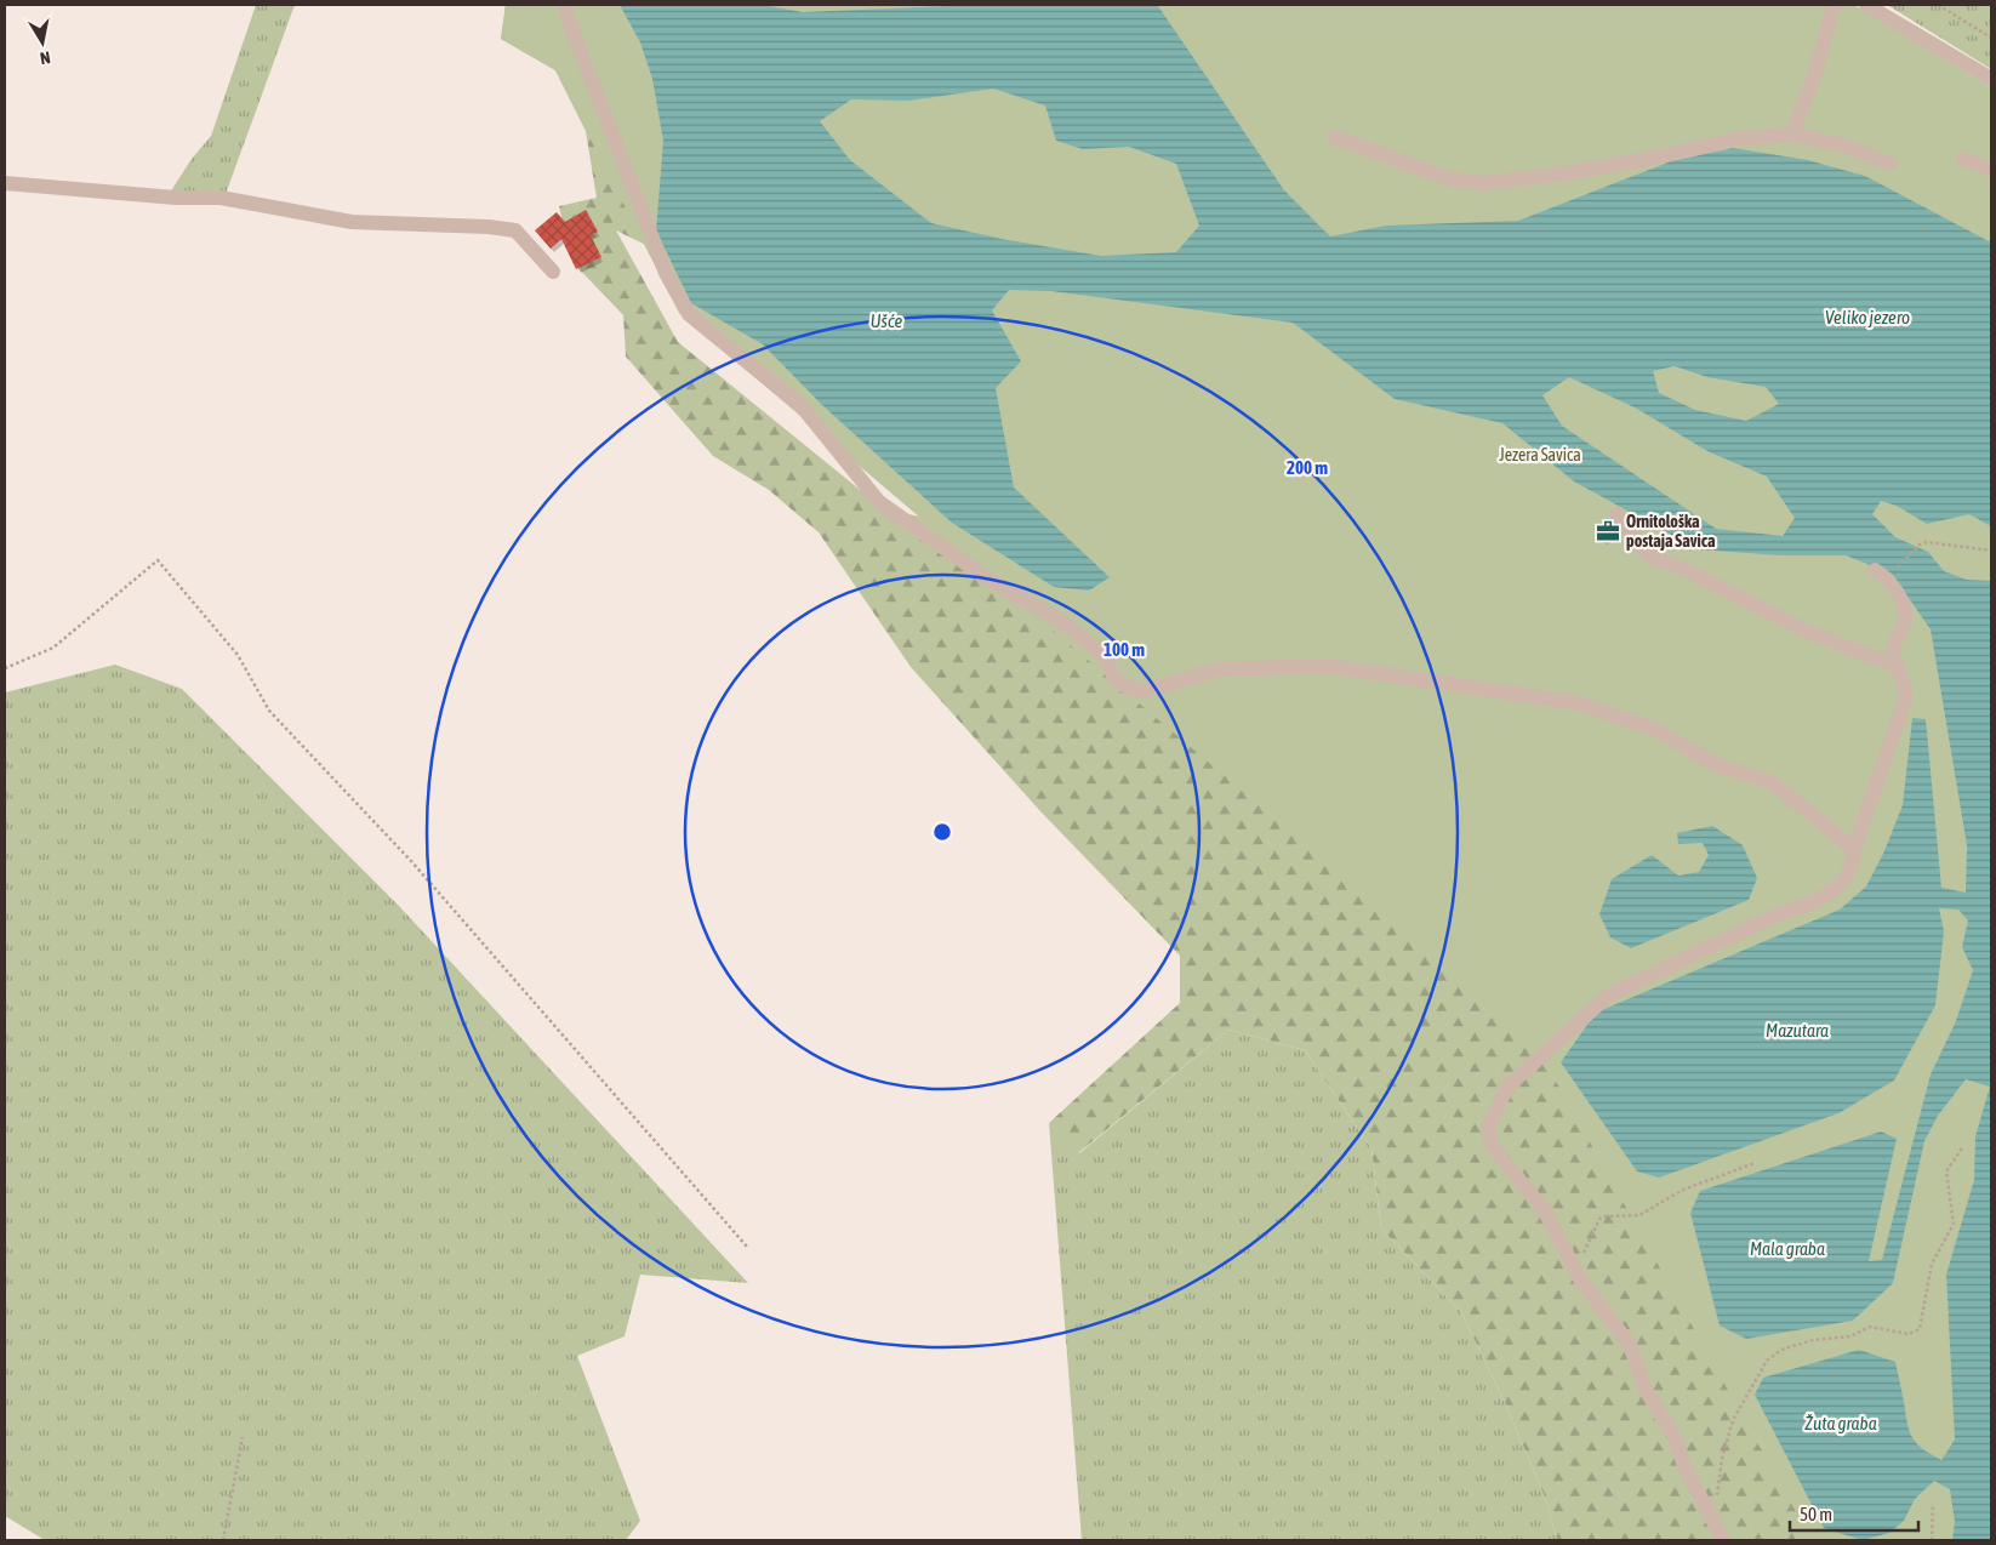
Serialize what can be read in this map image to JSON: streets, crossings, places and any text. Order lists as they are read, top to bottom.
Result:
{
  "water": [
    "Veliko jezero",
    "Ušće",
    "Mazutara",
    "Mala graba",
    "Žuta graba"
  ],
  "parks": ["Jezera Savica"],
  "places": {
    "office": ["Ornitološka postaja Savica"]
  },
  "scale_bar": "50 m",
  "north": "bottom",
  "rings": ["200 m", "100 m"]
}
